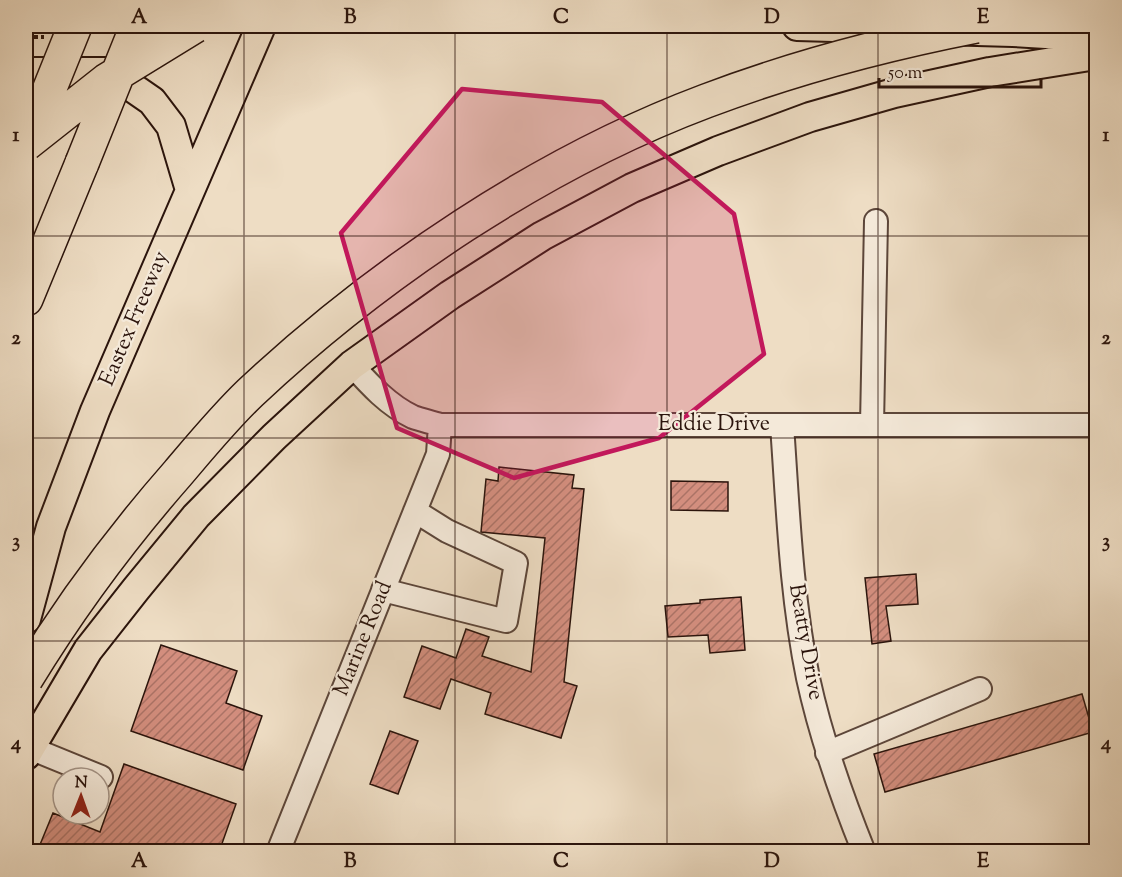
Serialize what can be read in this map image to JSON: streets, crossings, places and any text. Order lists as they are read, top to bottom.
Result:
{
  "streets": {
    "main road": ["Eastex Freeway"],
    "street": ["Eddie Drive", "Marine Road", "Beatty Drive"]
  },
  "crossings": [
    ["Eddie Drive", "Marine Road"],
    ["Eddie Drive", "Beatty Drive"]
  ],
  "scale_bar": "50 m",
  "north": "top",
  "grid": {
    "columns": [
      "A",
      "B",
      "C",
      "D",
      "E"
    ],
    "rows": [
      "1",
      "2",
      "3",
      "4"
    ]
  }
}
